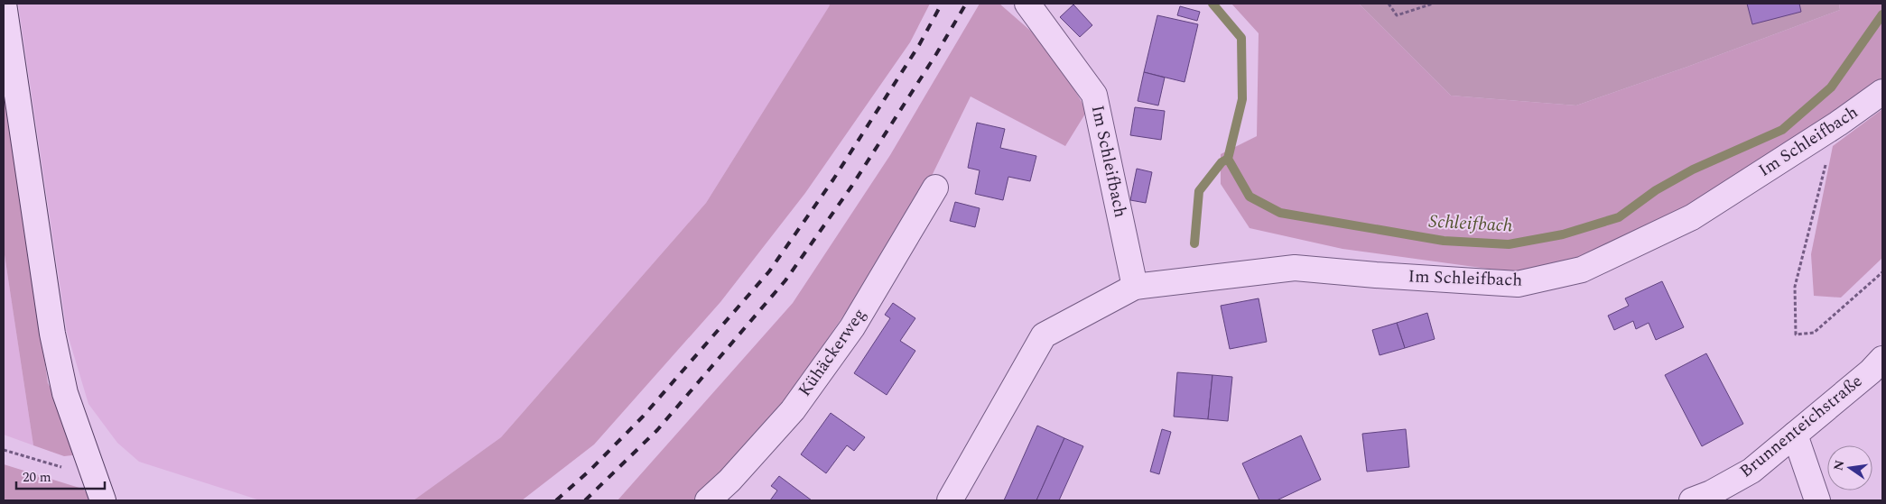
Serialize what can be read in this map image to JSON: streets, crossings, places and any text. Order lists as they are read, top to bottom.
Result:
{
  "streets": {
    "street": ["Im Schleifbach", "Kühäckerweg", "Brunnenteichstraße"]
  },
  "water": ["Schleifbach"],
  "scale_bar": "20 m",
  "north": "left"
}
